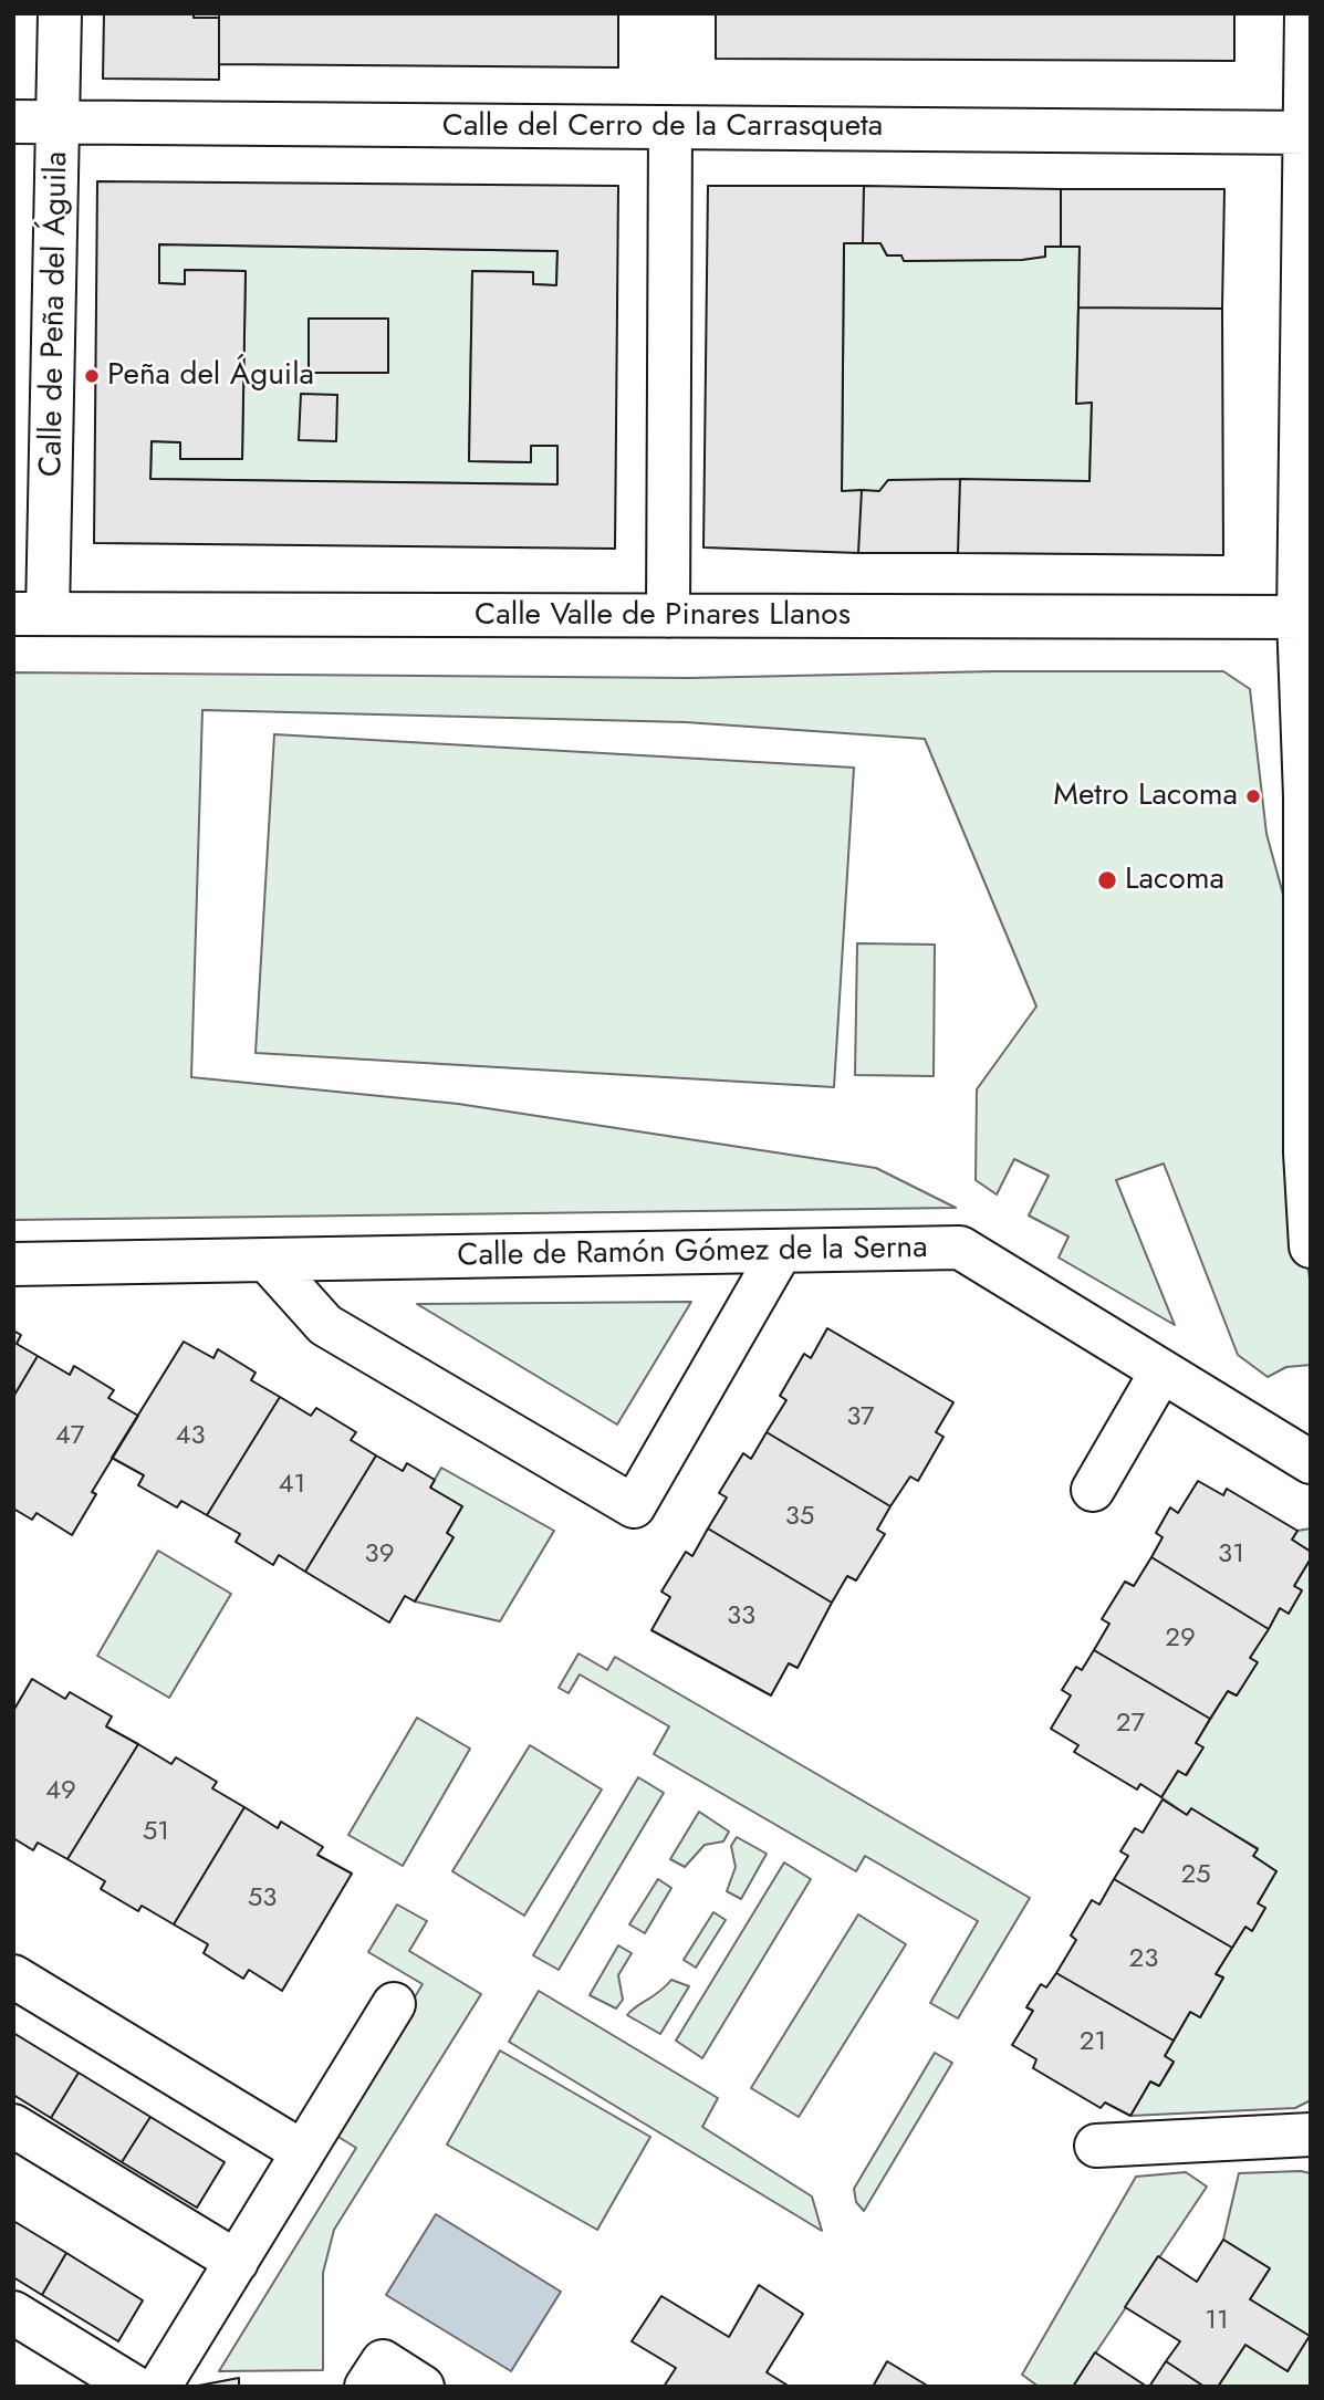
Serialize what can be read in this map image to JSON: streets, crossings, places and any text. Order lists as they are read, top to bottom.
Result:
{
  "streets": {
    "street": [
      "Calle del Cerro de la Carrasqueta",
      "Calle de Peña del Águila",
      "Calle Valle de Pinares Llanos",
      "Calle de Ramón Gómez de la Serna"
    ]
  },
  "crossings": [
    ["Calle del Cerro de la Carrasqueta", "Calle de Peña del Águila"],
    ["Calle de Peña del Águila", "Calle Valle de Pinares Llanos"]
  ],
  "places": ["Peña del Águila", "Metro Lacoma", "Lacoma"],
  "house_numbers": [
    "37",
    "47",
    "43",
    "41",
    "35",
    "39",
    "31",
    "33",
    "29",
    "27",
    "49",
    "51",
    "25",
    "53",
    "23",
    "21",
    "11"
  ]
}
